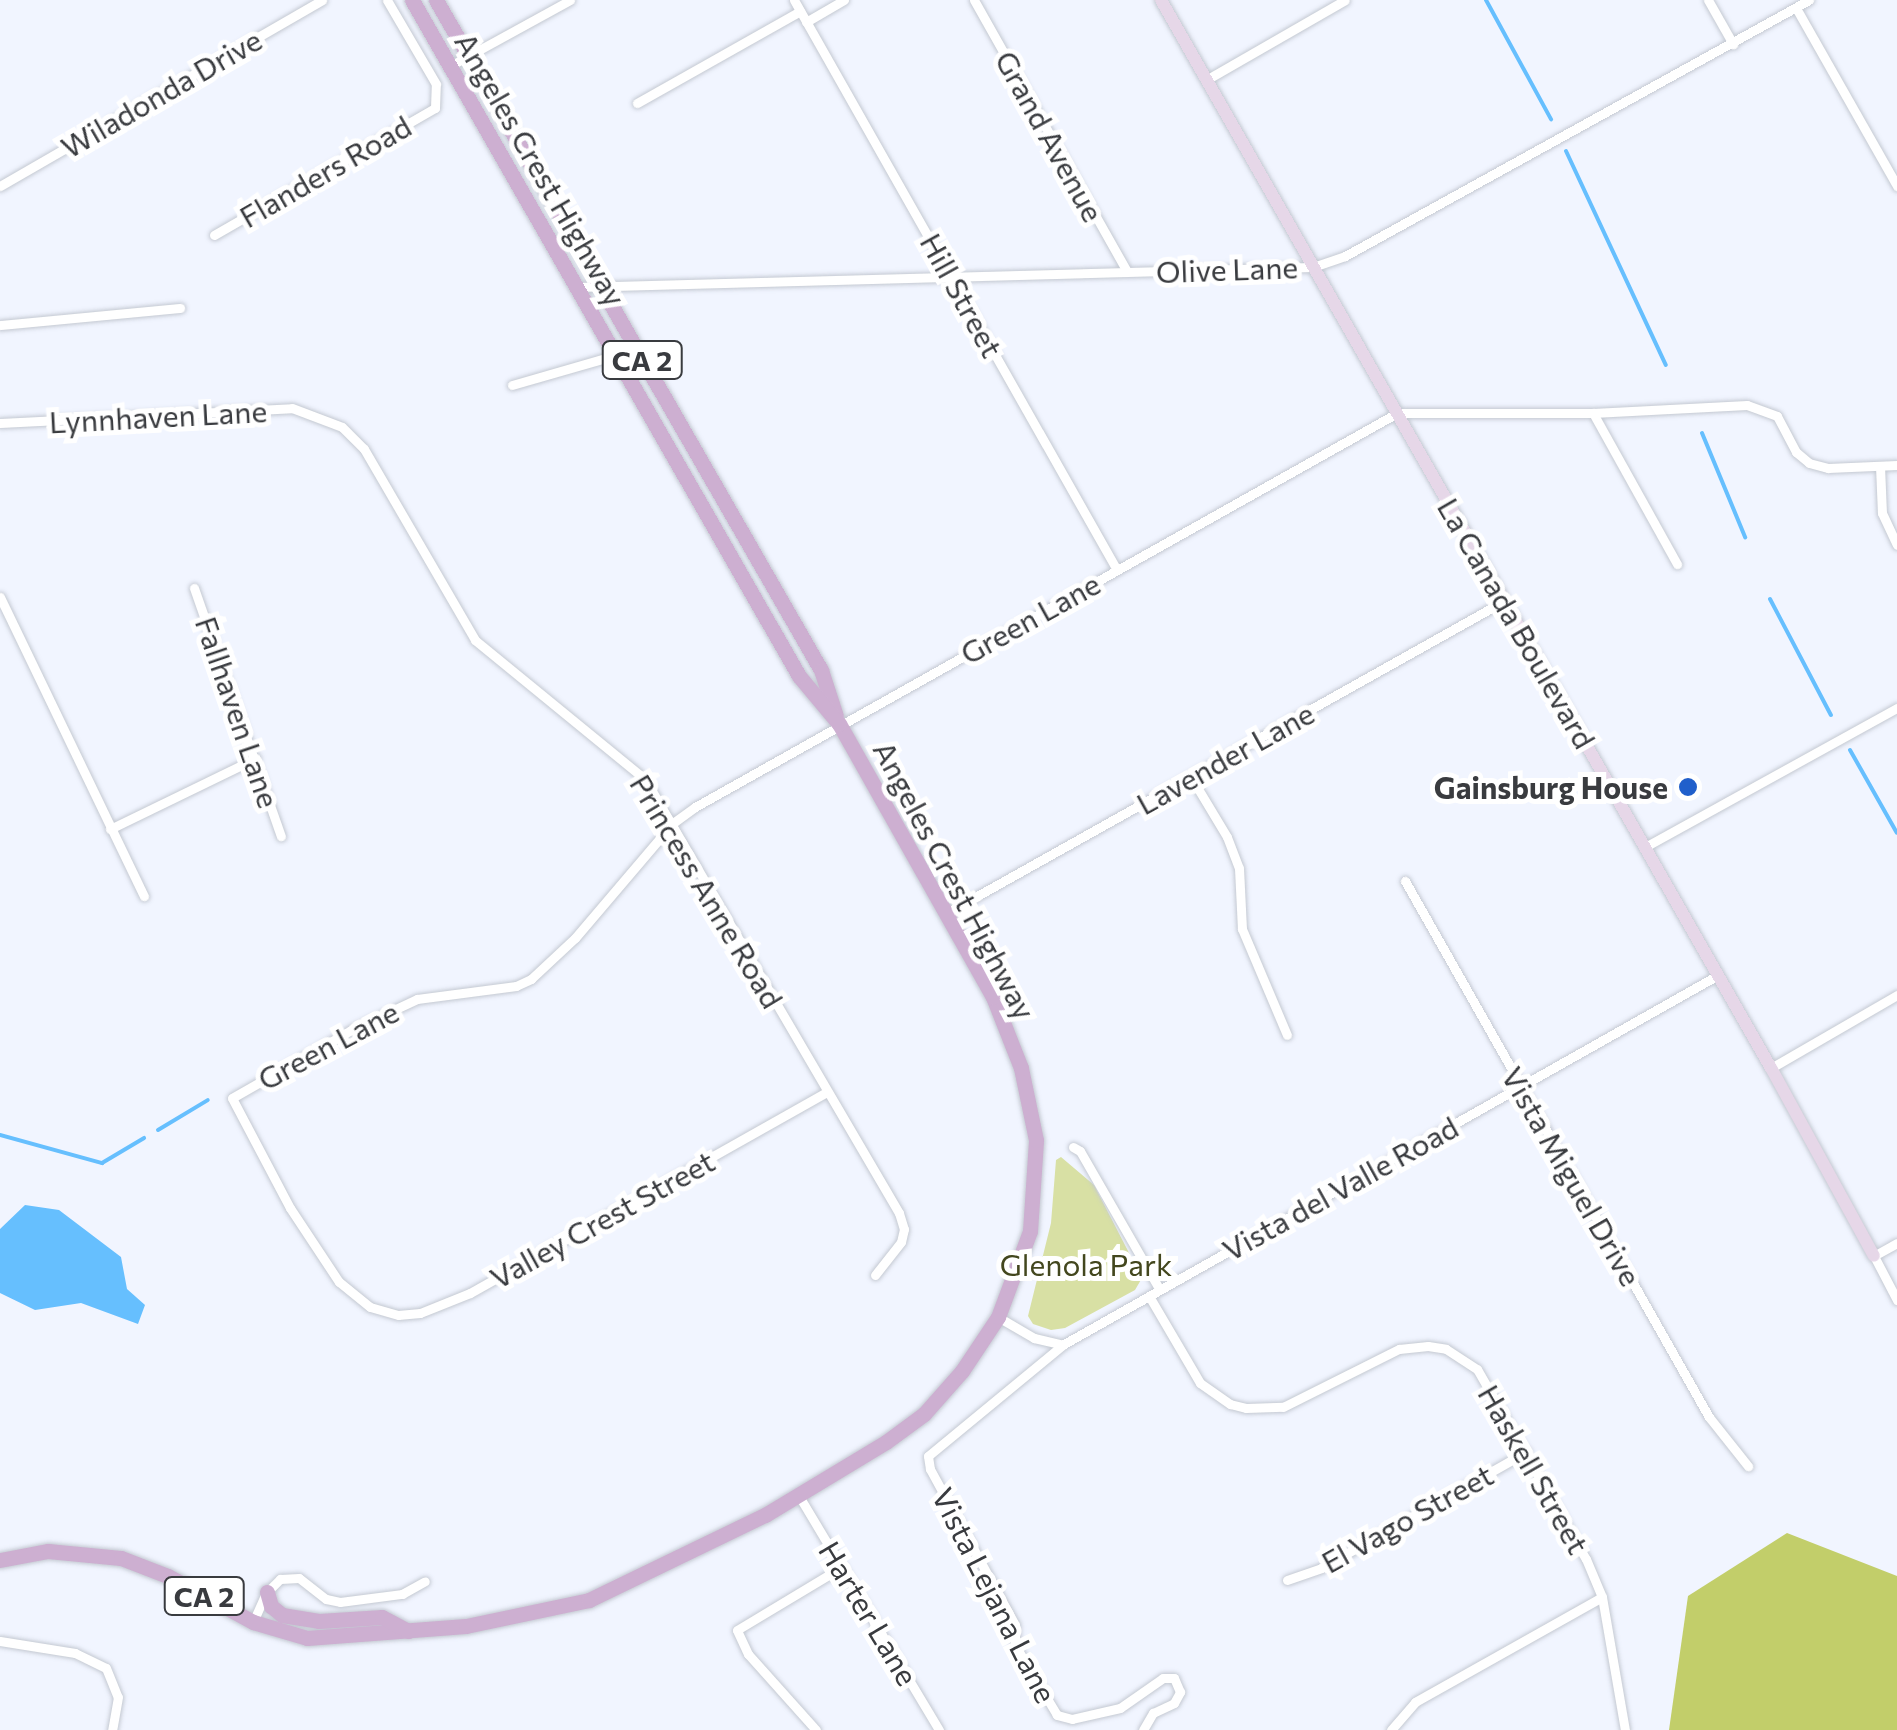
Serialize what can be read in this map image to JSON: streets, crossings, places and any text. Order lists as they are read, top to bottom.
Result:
{
  "streets": {
    "main road": ["Angeles Crest Highway", "CA 2"],
    "street": [
      "Wiladonda Drive",
      "Grand Avenue",
      "Flanders Road",
      "Olive Lane",
      "Hill Street",
      "Lynnhaven Lane",
      "Green Lane",
      "La Canada Boulevard",
      "Fallhaven Lane",
      "Lavender Lane",
      "Princess Anne Road",
      "Vista Miguel Drive",
      "Vista del Valle Road",
      "Valley Crest Street",
      "Haskell Street",
      "El Vago Street",
      "Vista Lejana Lane",
      "Harter Lane"
    ]
  },
  "crossings": [
    ["Grand Avenue", "Olive Lane"],
    ["Angeles Crest Highway", "Olive Lane"],
    ["Angeles Crest Highway", "Green Lane"],
    ["Angeles Crest Highway", "Lavender Lane"],
    ["Angeles Crest Highway", "Harter Lane"],
    ["Olive Lane", "Hill Street"],
    ["Olive Lane", "La Canada Boulevard"],
    ["Hill Street", "Green Lane"],
    ["Lynnhaven Lane", "Princess Anne Road"],
    ["Green Lane", "La Canada Boulevard"],
    ["Green Lane", "Princess Anne Road"],
    ["Green Lane", "Valley Crest Street"],
    ["La Canada Boulevard", "Lavender Lane"],
    ["La Canada Boulevard", "Vista del Valle Road"],
    ["Princess Anne Road", "Valley Crest Street"],
    ["Vista Miguel Drive", "Vista del Valle Road"],
    ["Vista del Valle Road", "Haskell Street"],
    ["Vista del Valle Road", "Vista Lejana Lane"],
    ["Haskell Street", "El Vago Street"]
  ],
  "parks": ["Glenola Park"],
  "places": ["Gainsburg House"]
}
